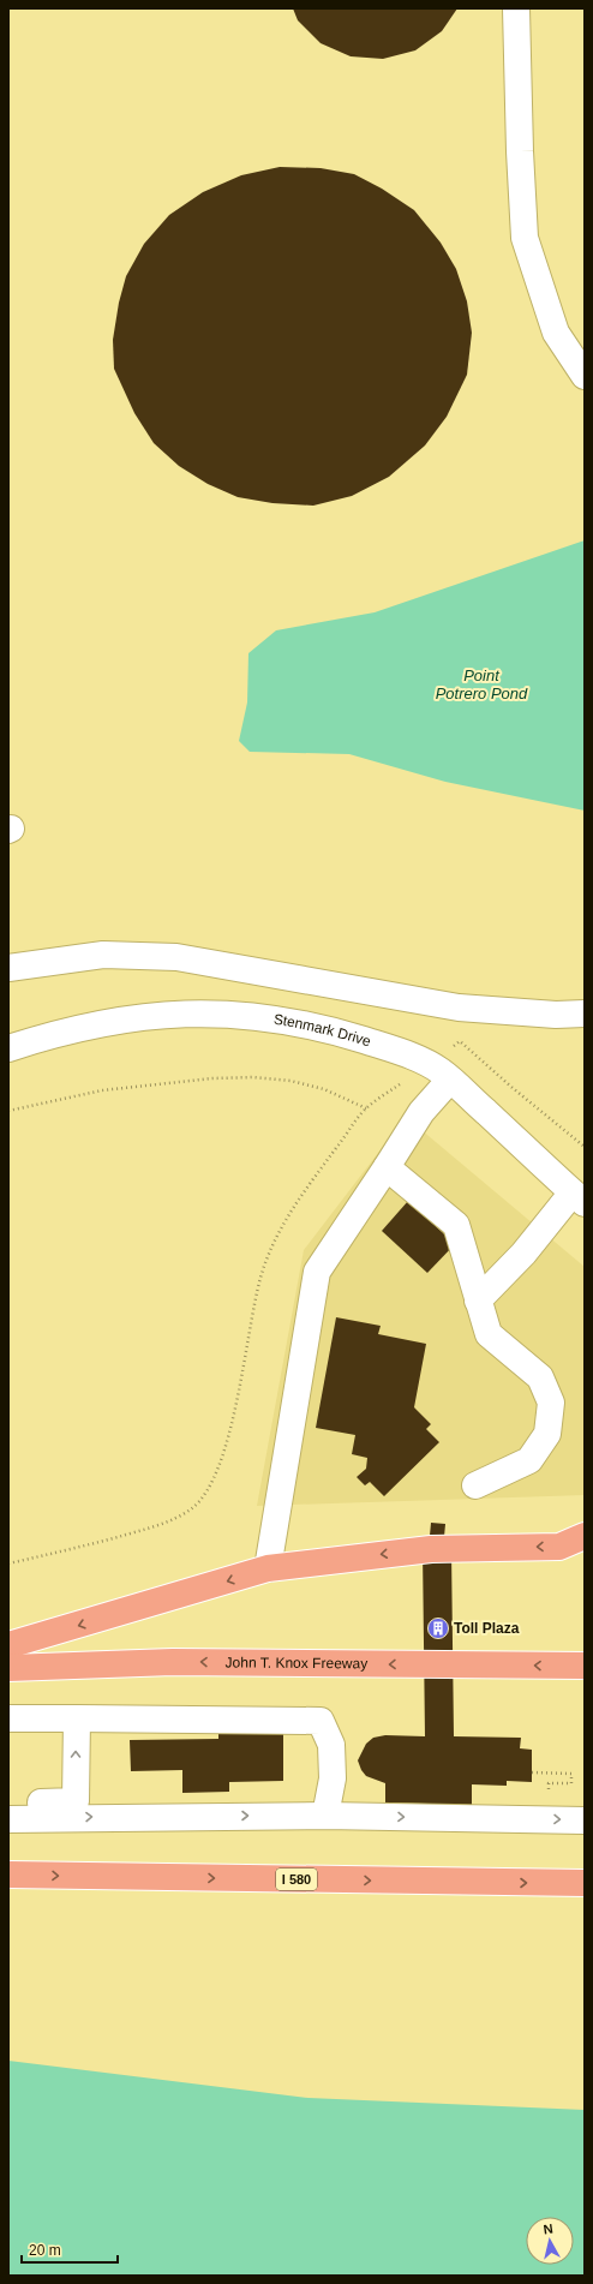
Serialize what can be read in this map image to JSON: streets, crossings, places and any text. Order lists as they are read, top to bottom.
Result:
{
  "streets": {
    "highway": ["John T. Knox Freeway", "I 580"],
    "street": ["Stenmark Drive"]
  },
  "water": ["Point Potrero Pond"],
  "places": {
    "building": ["Toll Plaza"]
  },
  "scale_bar": "20 m",
  "north": "top"
}
